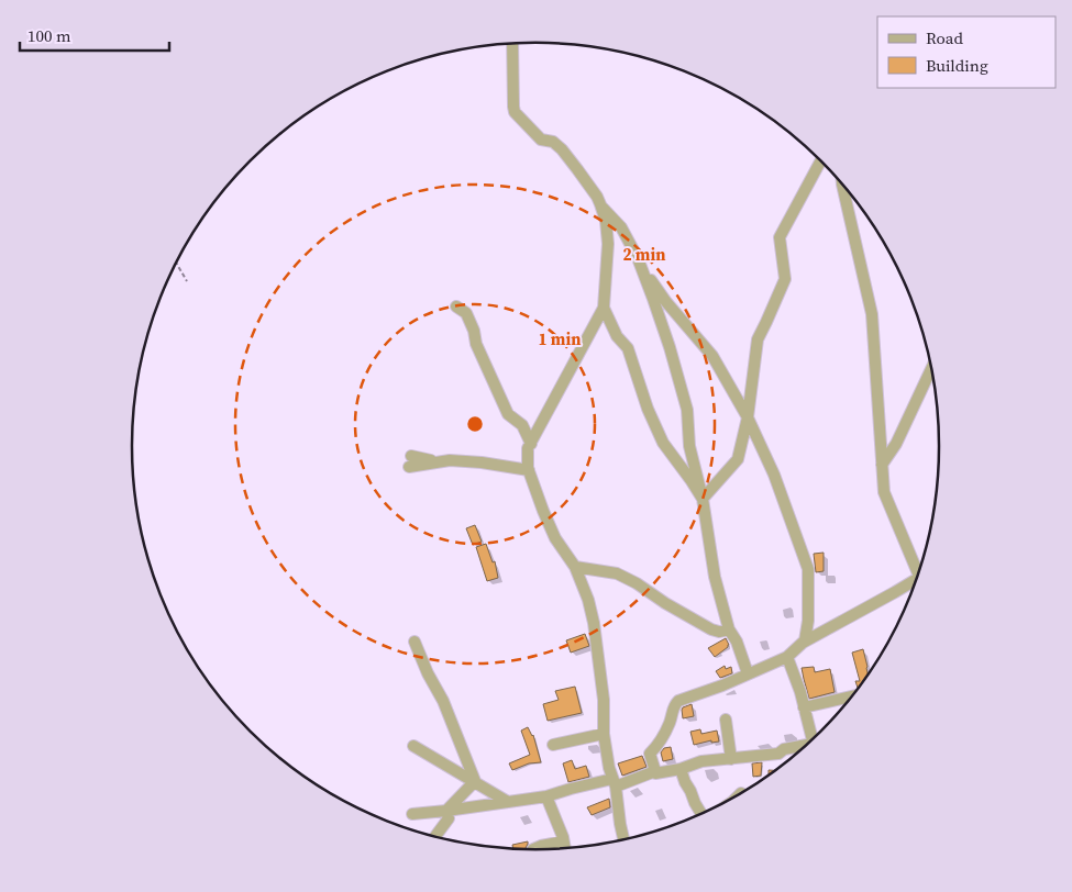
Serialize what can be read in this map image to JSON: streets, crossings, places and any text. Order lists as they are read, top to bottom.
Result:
{
  "legend": ["Road", "Building"],
  "scale_bar": "100 m",
  "rings": ["2 min", "1 min"]
}
